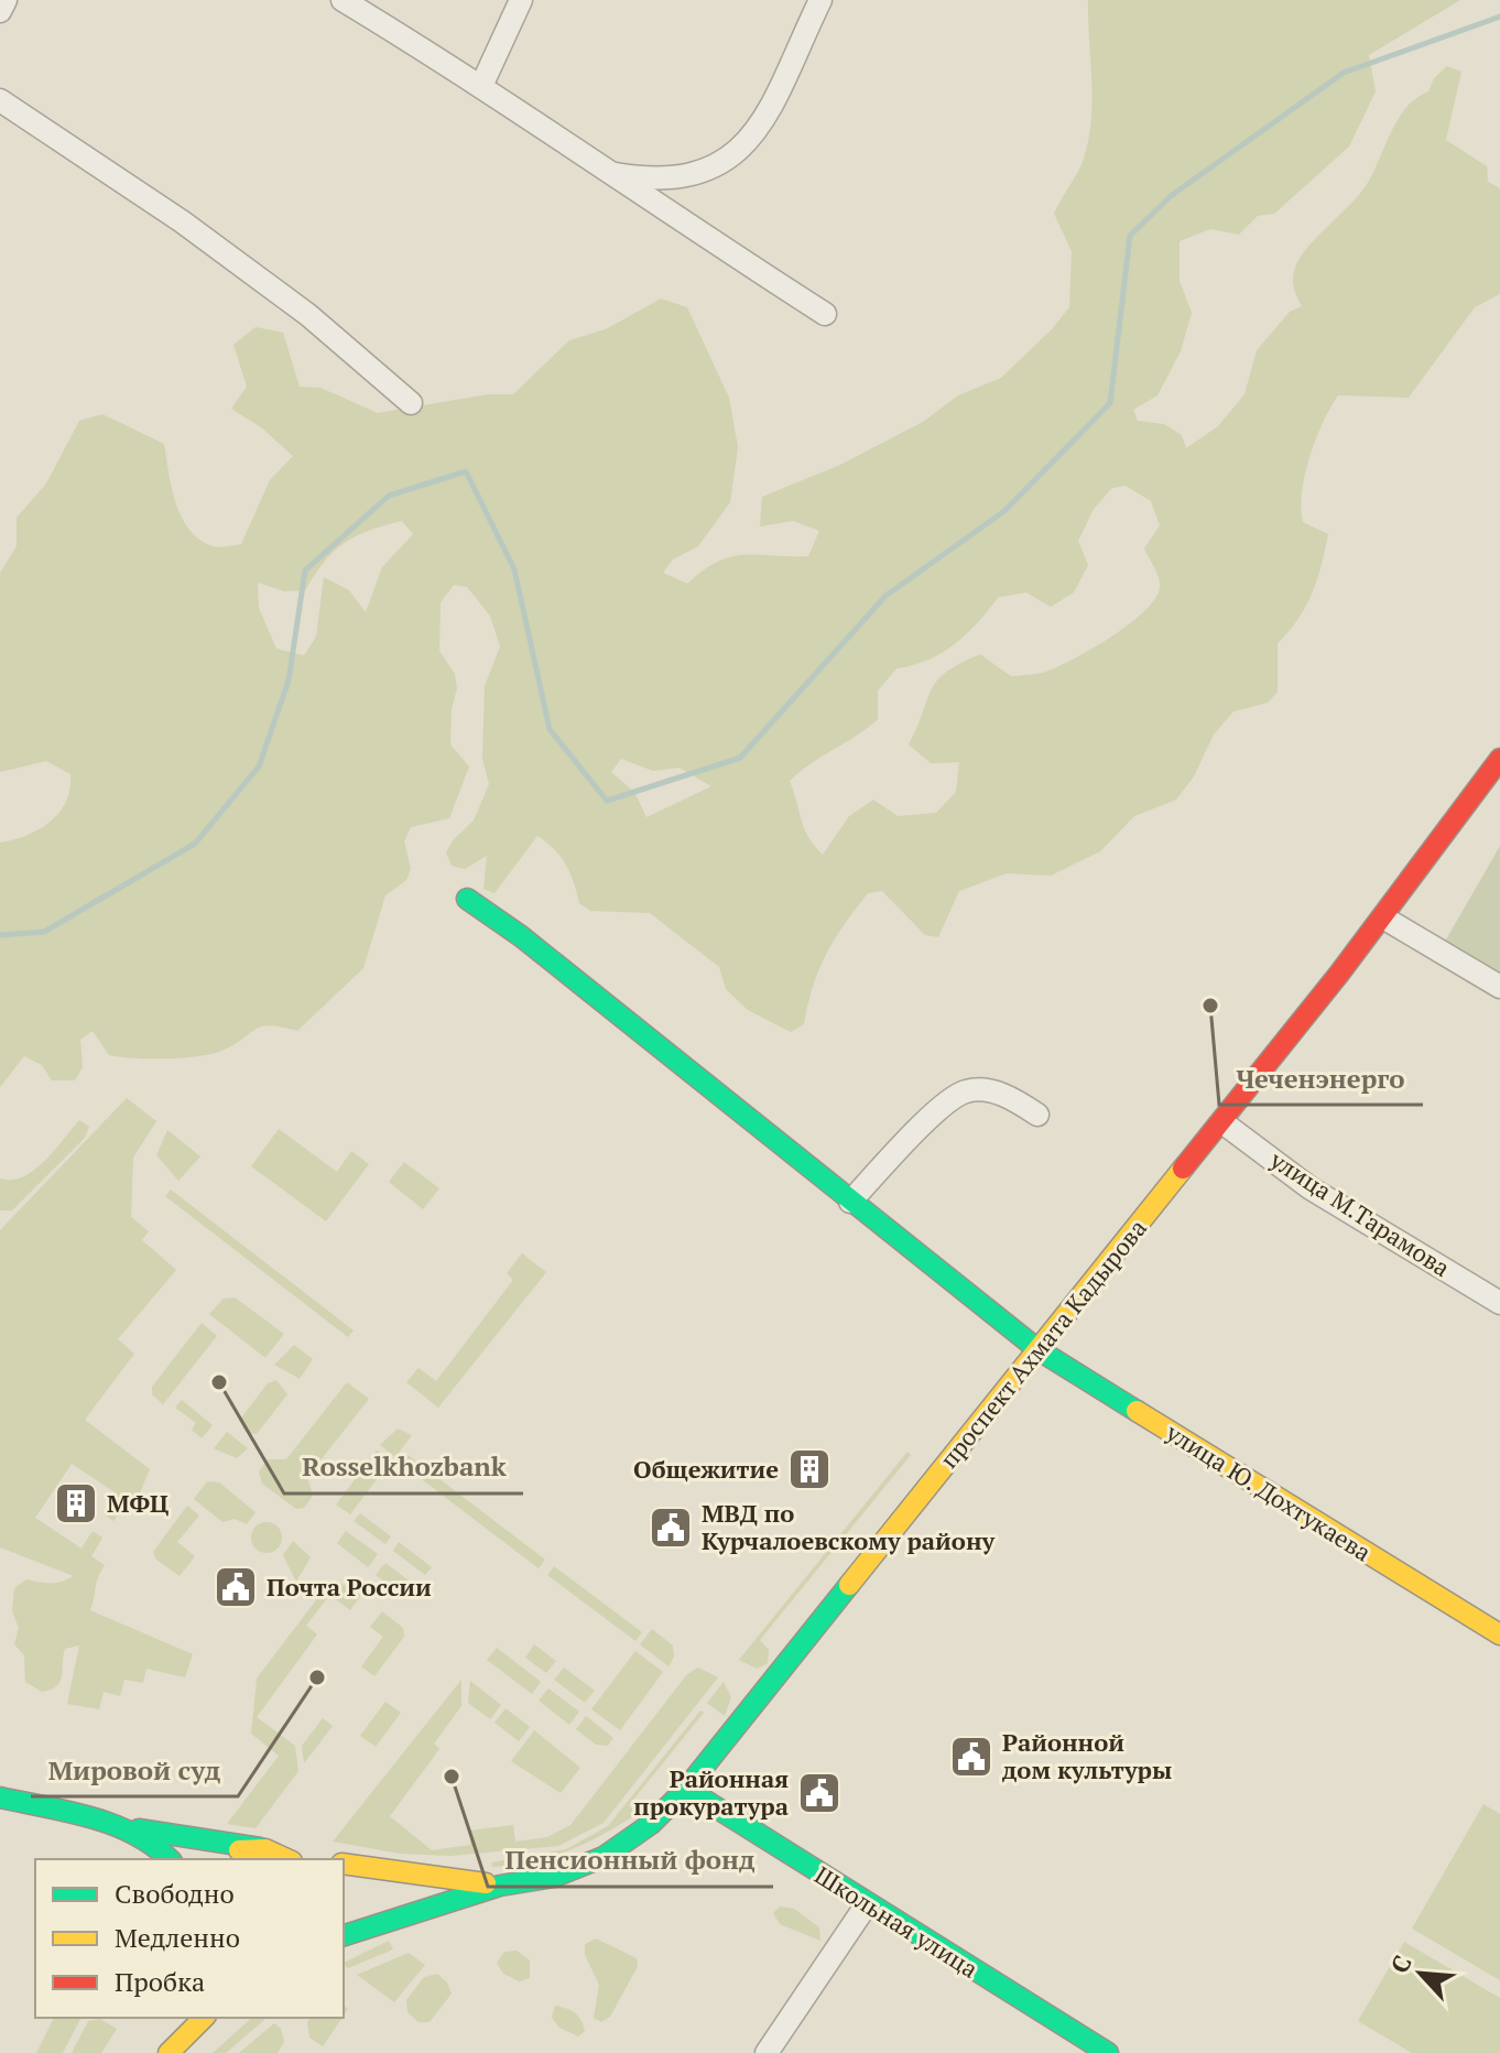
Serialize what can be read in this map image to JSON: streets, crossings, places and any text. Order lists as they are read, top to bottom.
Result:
{
  "streets": {
    "main road": ["проспект Ахмата Кадырова", "улица Ю. Дохтукаева", "Школьная улица"],
    "street": ["улица М.Тарамова"]
  },
  "crossings": [
    ["улица М.Тарамова", "проспект Ахмата Кадырова"],
    ["проспект Ахмата Кадырова", "улица Ю. Дохтукаева"],
    ["проспект Ахмата Кадырова", "Школьная улица"]
  ],
  "places": {
    "other": [
      "Чеченэнерго",
      "Rosselkhozbank",
      "Мировой суд",
      "Пенсионный фонд"
    ],
    "building": ["Общежитие", "МФЦ"],
    "public building": [
      "МВД по Курчалоевскому району",
      "Почта России",
      "Районной дом культуры",
      "Районная прокуратура"
    ]
  },
  "legend": ["Свободно", "Медленно", "Пробка"],
  "north": "top left"
}
